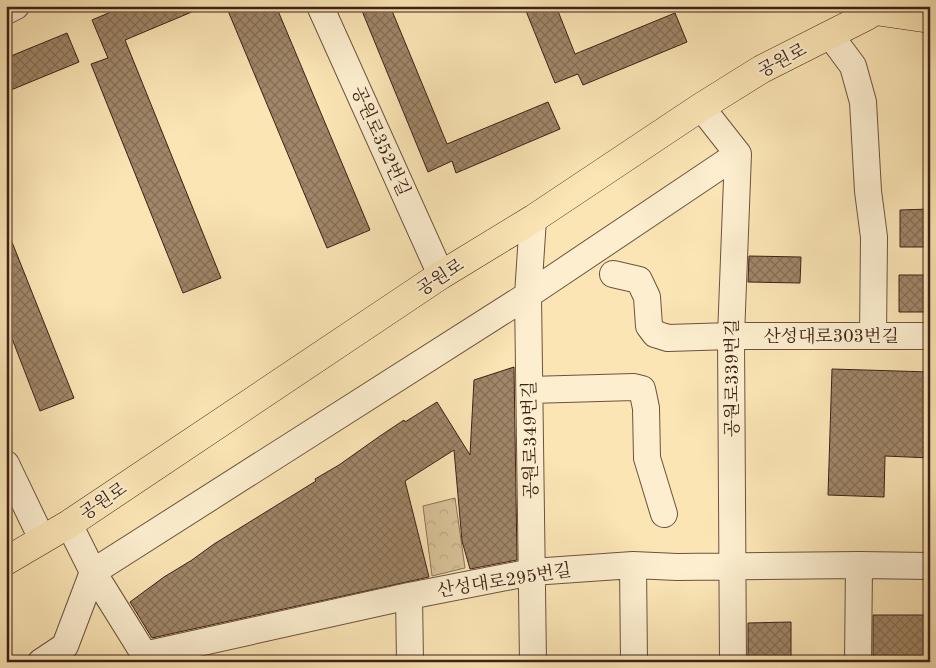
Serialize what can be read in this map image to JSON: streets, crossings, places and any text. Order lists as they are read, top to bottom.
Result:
{
  "streets": {
    "main road": ["공원로"],
    "street": [
      "공원로352번길",
      "산성대로303번길",
      "공원로339번길",
      "공원로349번길",
      "산성대로295번길"
    ]
  },
  "crossings": [
    ["공원로", "공원로352번길"],
    ["공원로", "공원로349번길"],
    ["산성대로303번길", "공원로339번길"],
    ["공원로339번길", "산성대로295번길"],
    ["공원로349번길", "산성대로295번길"]
  ]
}
